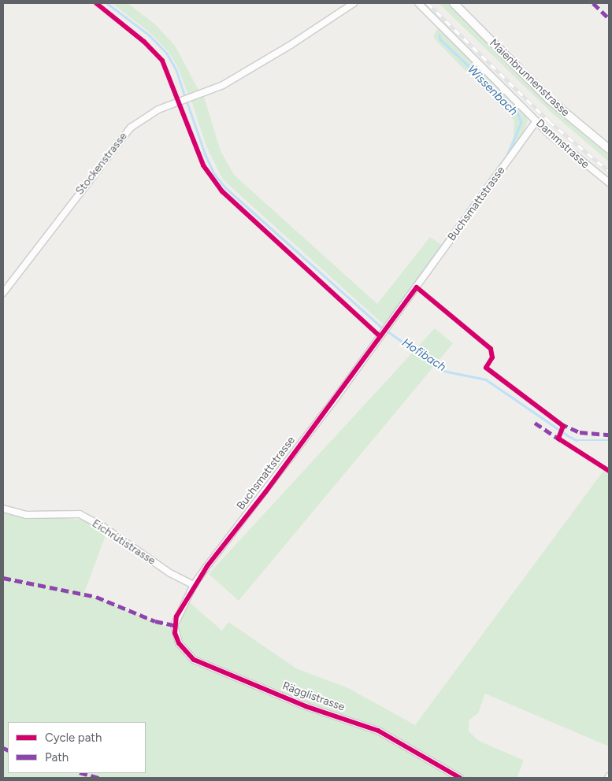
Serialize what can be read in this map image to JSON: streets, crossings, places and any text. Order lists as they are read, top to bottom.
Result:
{
  "streets": {
    "street": [
      "Maienbrunnenstrasse",
      "Dammstrasse",
      "Stockenstrasse",
      "Buchsmattstrasse",
      "Eichrütistrasse",
      "Rägglistrasse"
    ]
  },
  "crossings": [
    ["Dammstrasse", "Buchsmattstrasse"],
    ["Buchsmattstrasse", "Eichrütistrasse"],
    ["Buchsmattstrasse", "Rägglistrasse"]
  ],
  "water": ["Wissenbach", "Hofibach"],
  "legend": ["Cycle path", "Path"]
}
